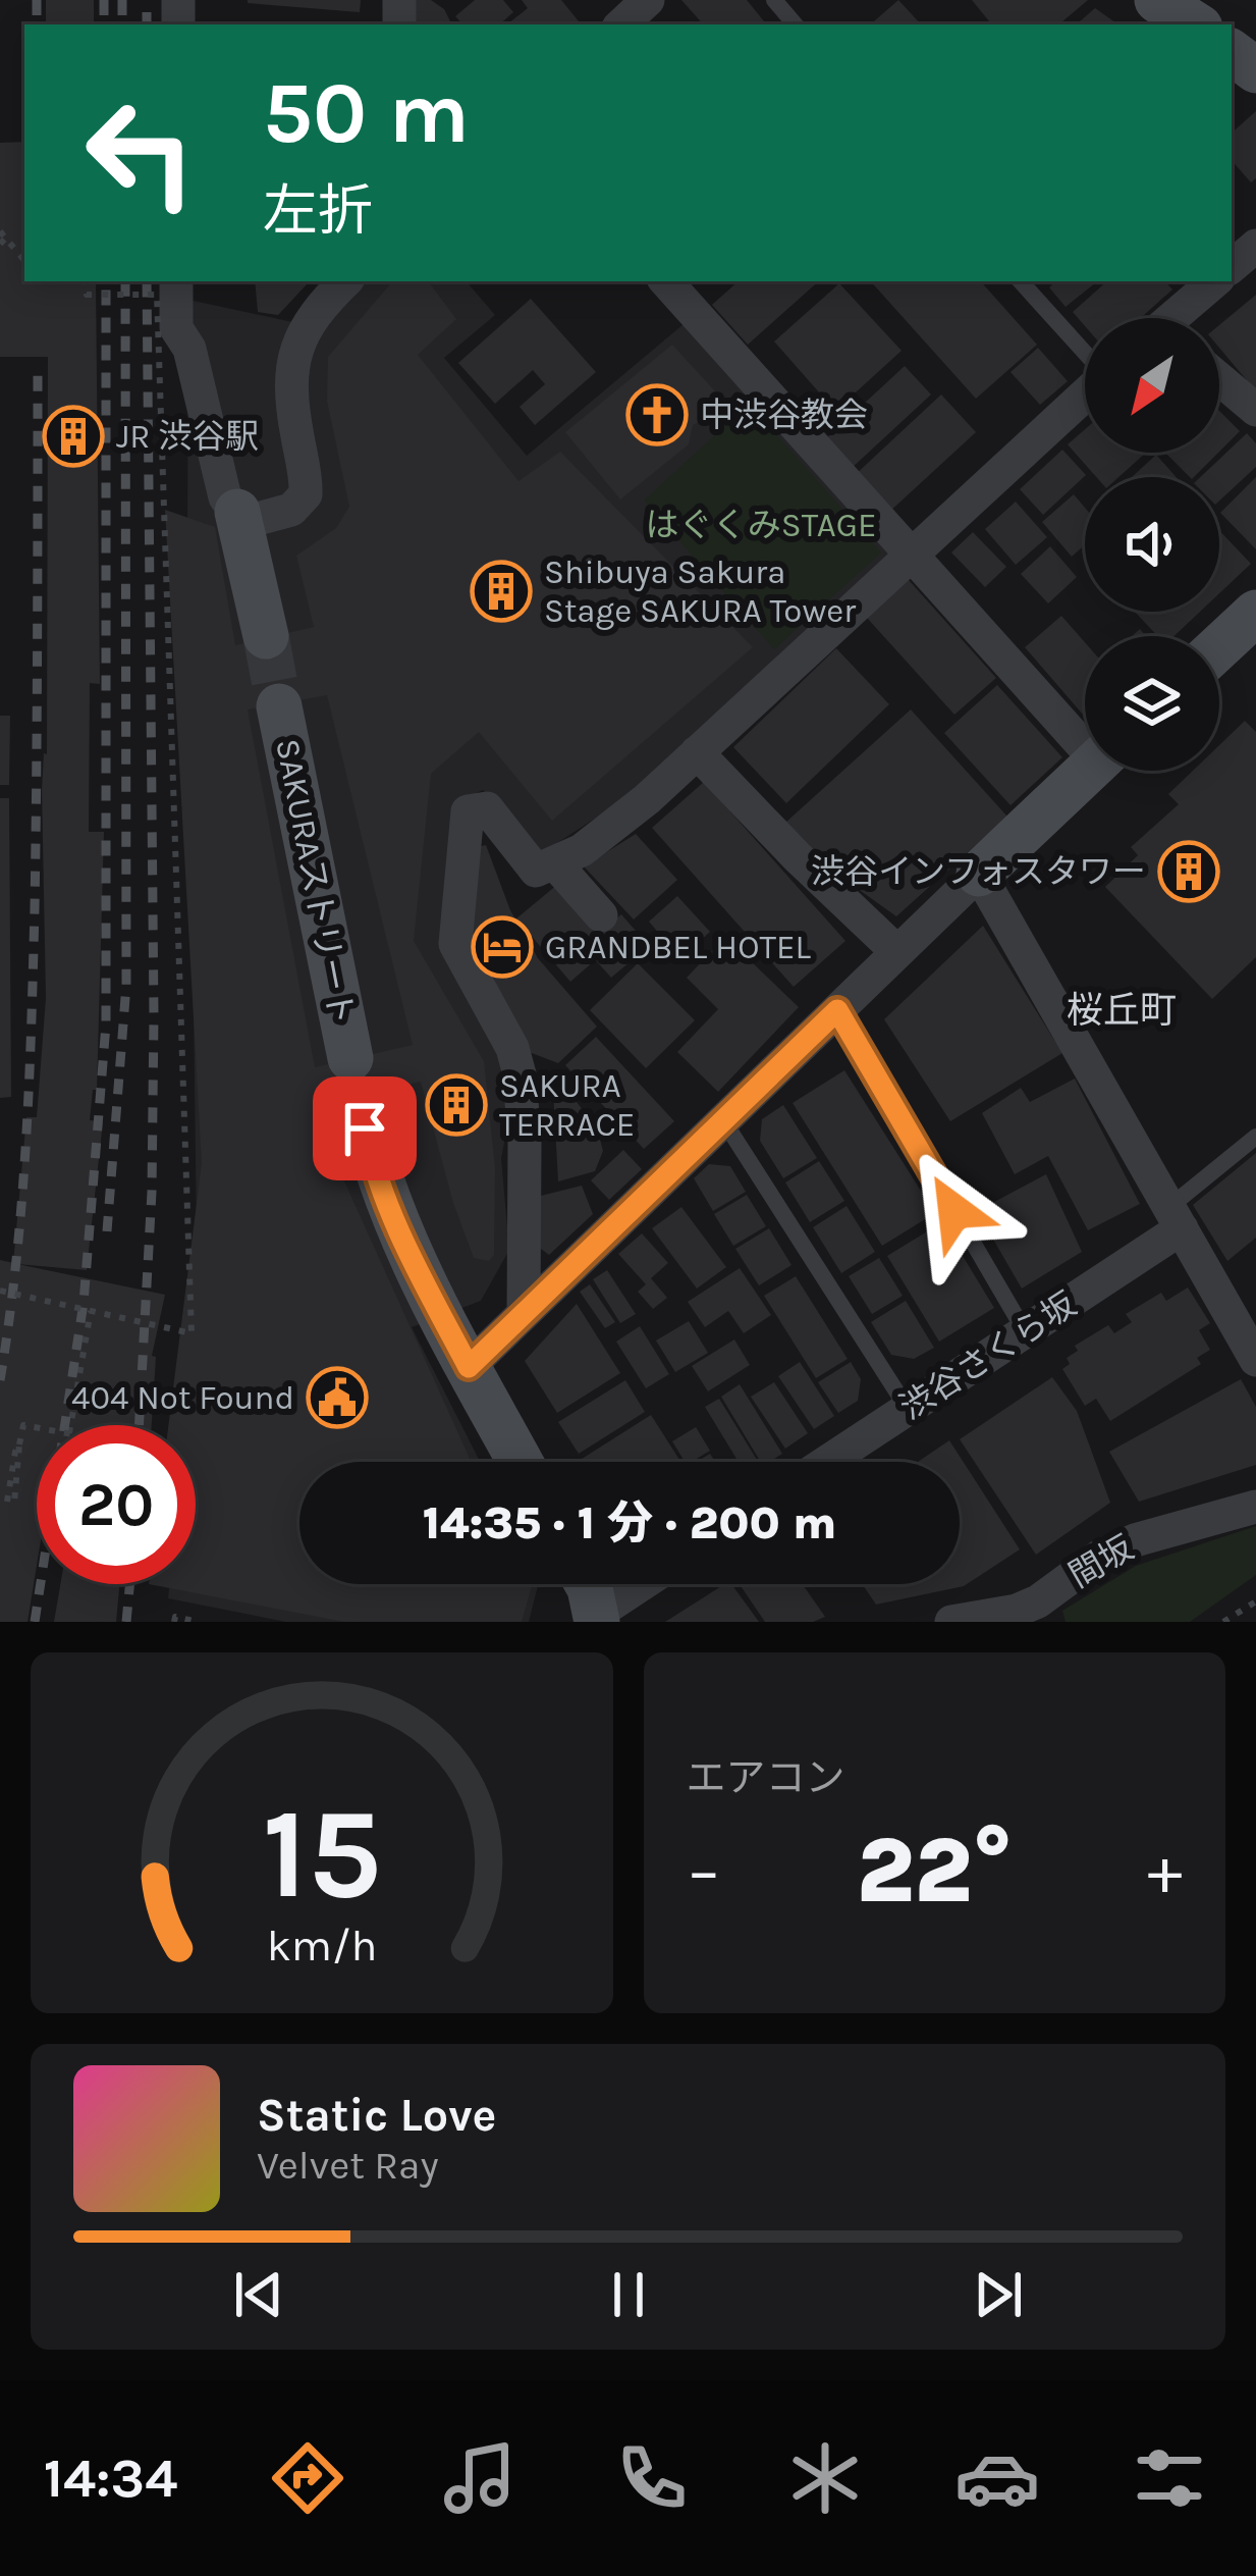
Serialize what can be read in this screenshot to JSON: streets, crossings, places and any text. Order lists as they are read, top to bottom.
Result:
{
  "streets": {
    "street": ["SAKURAストリート", "渋谷さくら坂", "間坂"]
  },
  "districts": ["桜丘町"],
  "parks": ["はぐくみSTAGE"],
  "places": {
    "church": ["中渋谷教会"],
    "building": [
      "JR 渋谷駅",
      "Shibuya Sakura Stage SAKURA Tower",
      "渋谷インフォスタワー",
      "SAKURA TERRACE"
    ],
    "hotel": ["GRANDBEL HOTEL"],
    "public building": ["404 Not Found"]
  },
  "north": "bottom left",
  "page": {
    "turn": ["50 m", "左折"],
    "limit": "20",
    "trip": "14:35 · 1 分 · 200 m",
    "tile": "エアコン",
    "heat": ["−", "22°", "+"],
    "song": ["Static Love", "Velvet Ray"],
    "tabs": "14:34",
    "gauge": ["15", "km/h"]
  }
}
